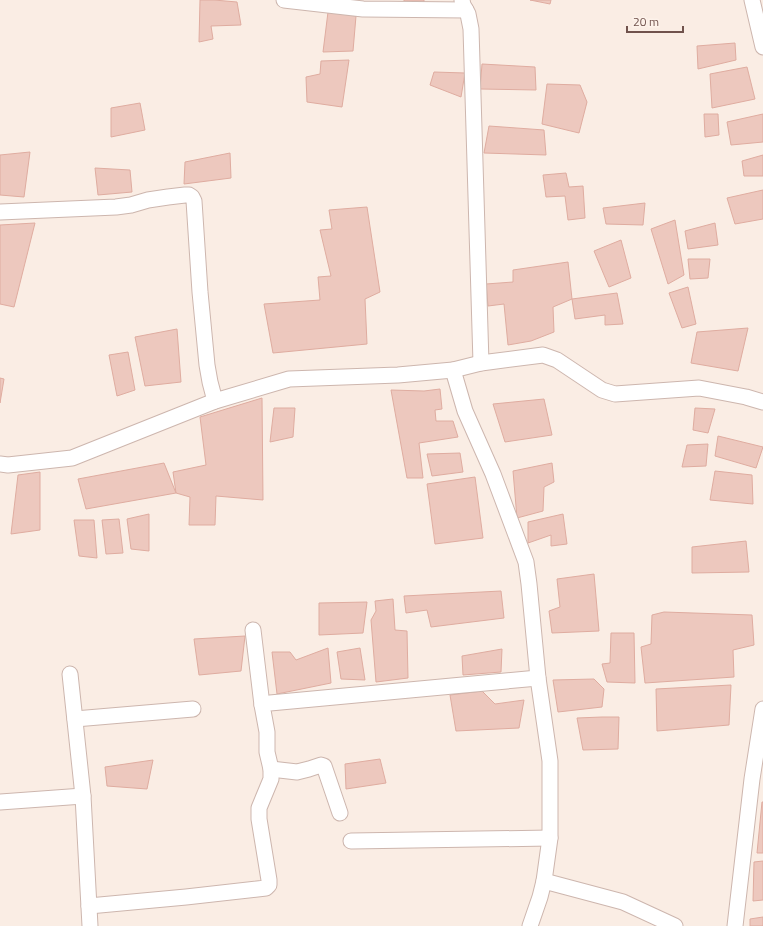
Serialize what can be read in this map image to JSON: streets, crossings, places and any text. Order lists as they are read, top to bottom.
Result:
{
  "scale_bar": "20 m"
}
